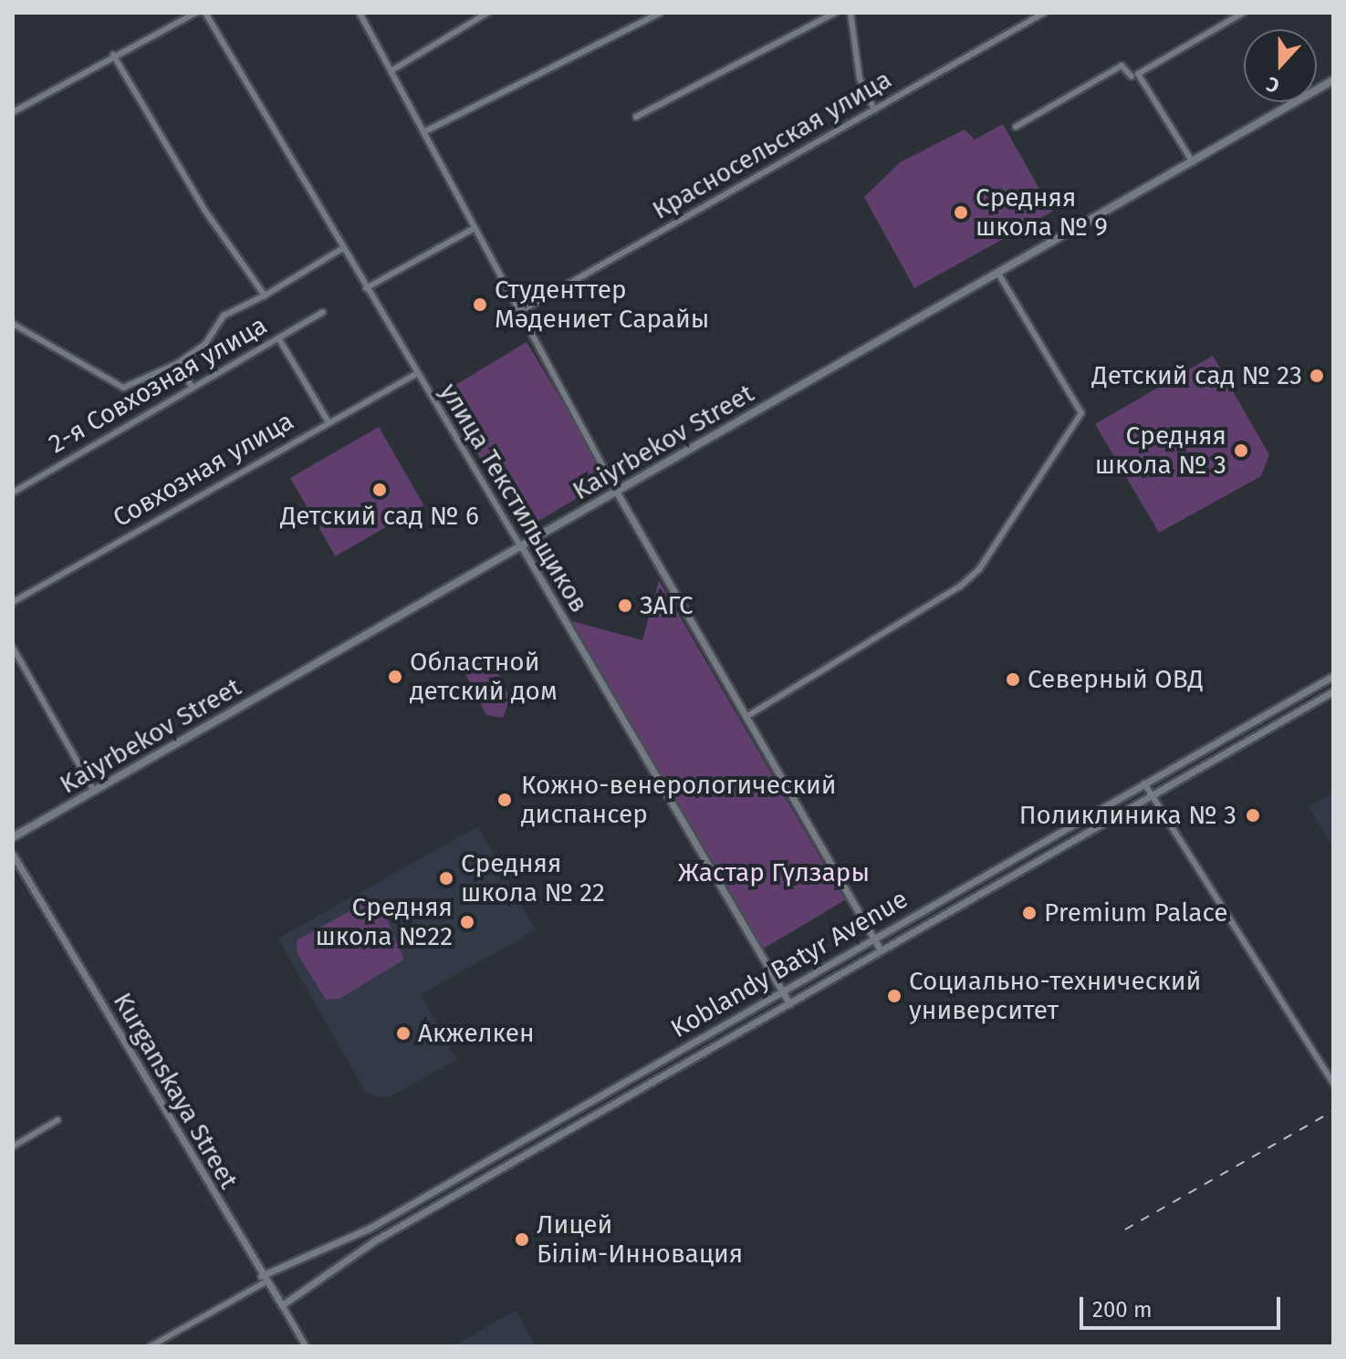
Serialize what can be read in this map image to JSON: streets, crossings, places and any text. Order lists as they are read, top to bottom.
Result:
{
  "streets": {
    "main road": ["Kaiyrbekov Street"],
    "street": [
      "Красносельская улица",
      "2-я Совхозная улица",
      "Совхозная улица",
      "улица Текстильщиков",
      "Koblandy Batyr Avenue",
      "Kurganskaya Street"
    ]
  },
  "crossings": [
    ["Kaiyrbekov Street", "улица Текстильщиков"],
    ["Совхозная улица", "улица Текстильщиков"],
    ["улица Текстильщиков", "Koblandy Batyr Avenue"],
    ["Koblandy Batyr Avenue", "Kurganskaya Street"]
  ],
  "parks": ["Жастар Гүлзары"],
  "places": [
    "Средняя школа № 9",
    "Студенттер Мәдениет Сарайы",
    "Детский сад № 23",
    "Средняя школа № 3",
    "Детский сад № 6",
    "ЗАГС",
    "Областной детский дом",
    "Северный ОВД",
    "Кожно-венерологический диспансер",
    "Поликлиника № 3",
    "Средняя школа № 22",
    "Premium Palace",
    "Средняя школа №22",
    "Социально-технический университет",
    "Акжелкен",
    "Лицей Білім-Инновация"
  ],
  "scale_bar": "200 m",
  "north": "bottom"
}
